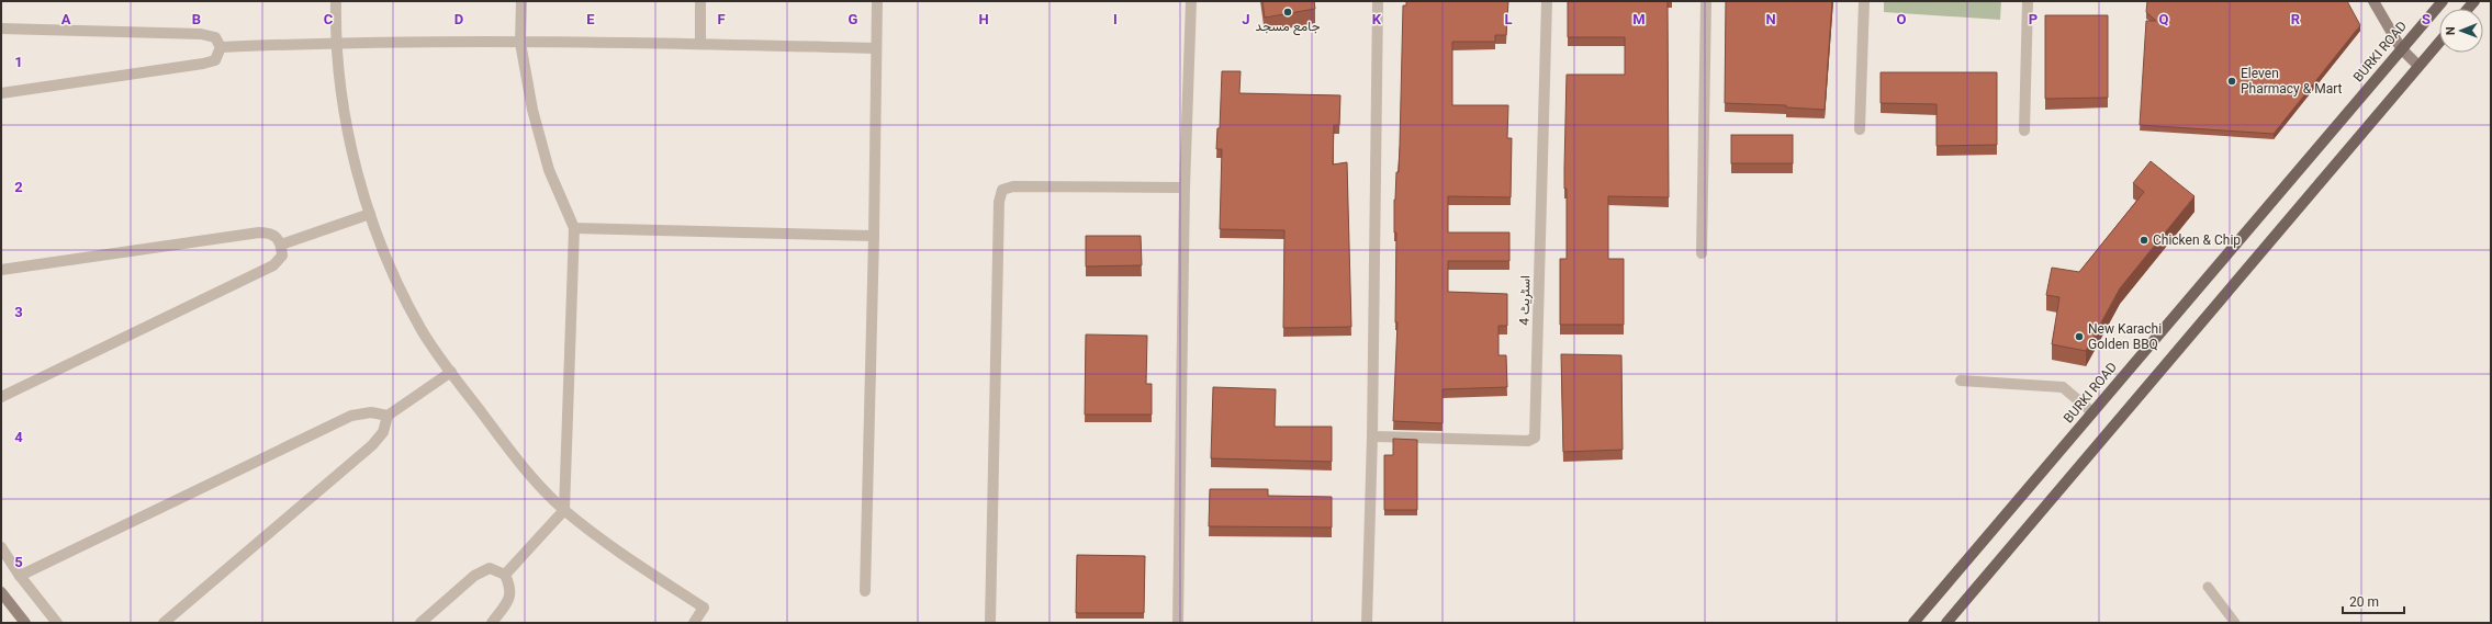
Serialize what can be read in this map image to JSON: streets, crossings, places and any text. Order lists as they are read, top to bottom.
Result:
{
  "streets": {
    "main road": ["BURKI ROAD"],
    "street": ["اسٹریٹ 4"]
  },
  "places": [
    "جامع مسجد",
    "Eleven Pharmacy & Mart",
    "Chicken & Chip",
    "New Karachi Golden BBQ"
  ],
  "scale_bar": "20 m",
  "north": "left",
  "grid": {
    "columns": [
      "A",
      "B",
      "C",
      "D",
      "E",
      "F",
      "G",
      "H",
      "I",
      "J",
      "K",
      "L",
      "M",
      "N",
      "O",
      "P",
      "Q",
      "R",
      "S"
    ],
    "rows": [
      "1",
      "2",
      "3",
      "4",
      "5"
    ]
  }
}
